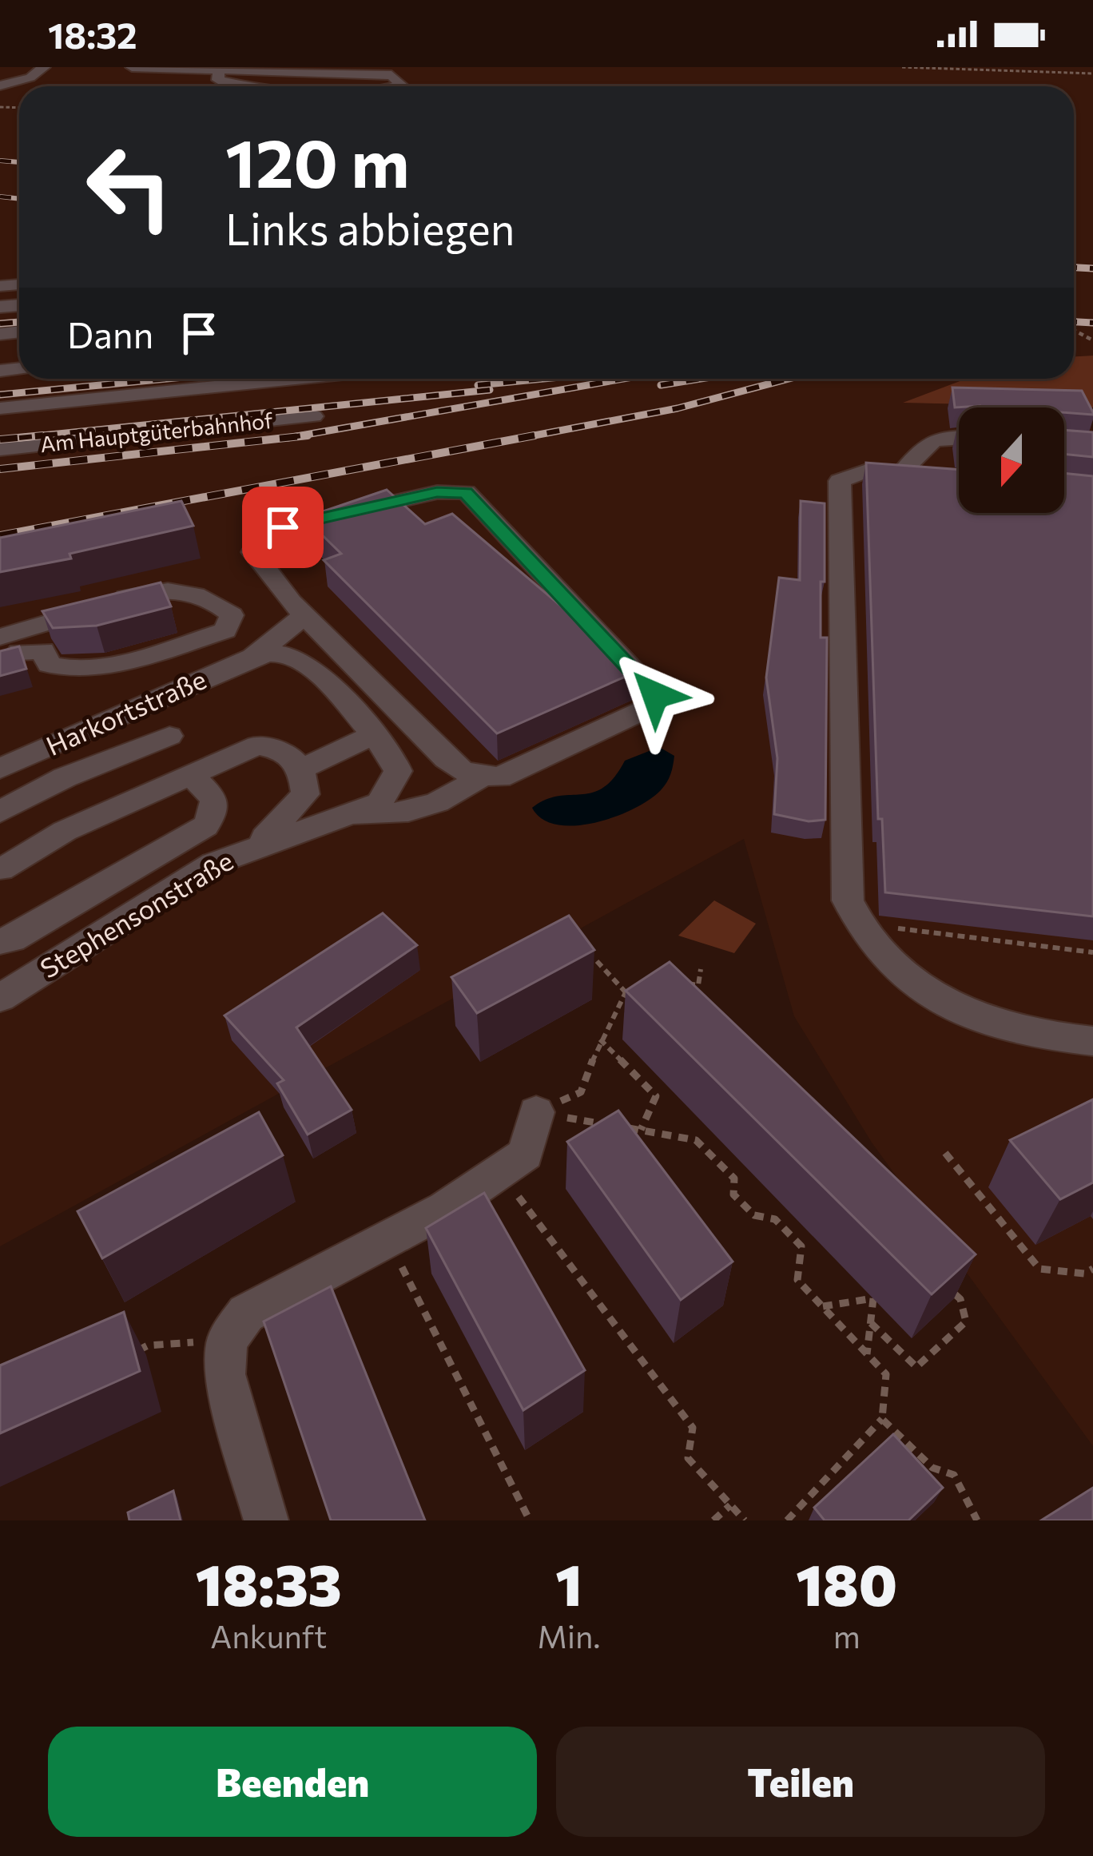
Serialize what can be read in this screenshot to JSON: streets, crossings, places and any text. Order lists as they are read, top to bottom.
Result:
{
  "streets": {
    "street": ["Am Hauptgüterbahnhof", "Harkortstraße", "Stephensonstraße"]
  },
  "crossings": [
    ["Harkortstraße", "Stephensonstraße"]
  ],
  "north": "bottom",
  "page": {
    "status": "18:32",
    "turn": ["120 m", "Links abbiegen"],
    "then": "Dann",
    "eta": [
      "18:33",
      "Ankunft",
      "1",
      "Min.",
      "180",
      "m"
    ],
    "buttons": ["Beenden", "Teilen"]
  }
}
